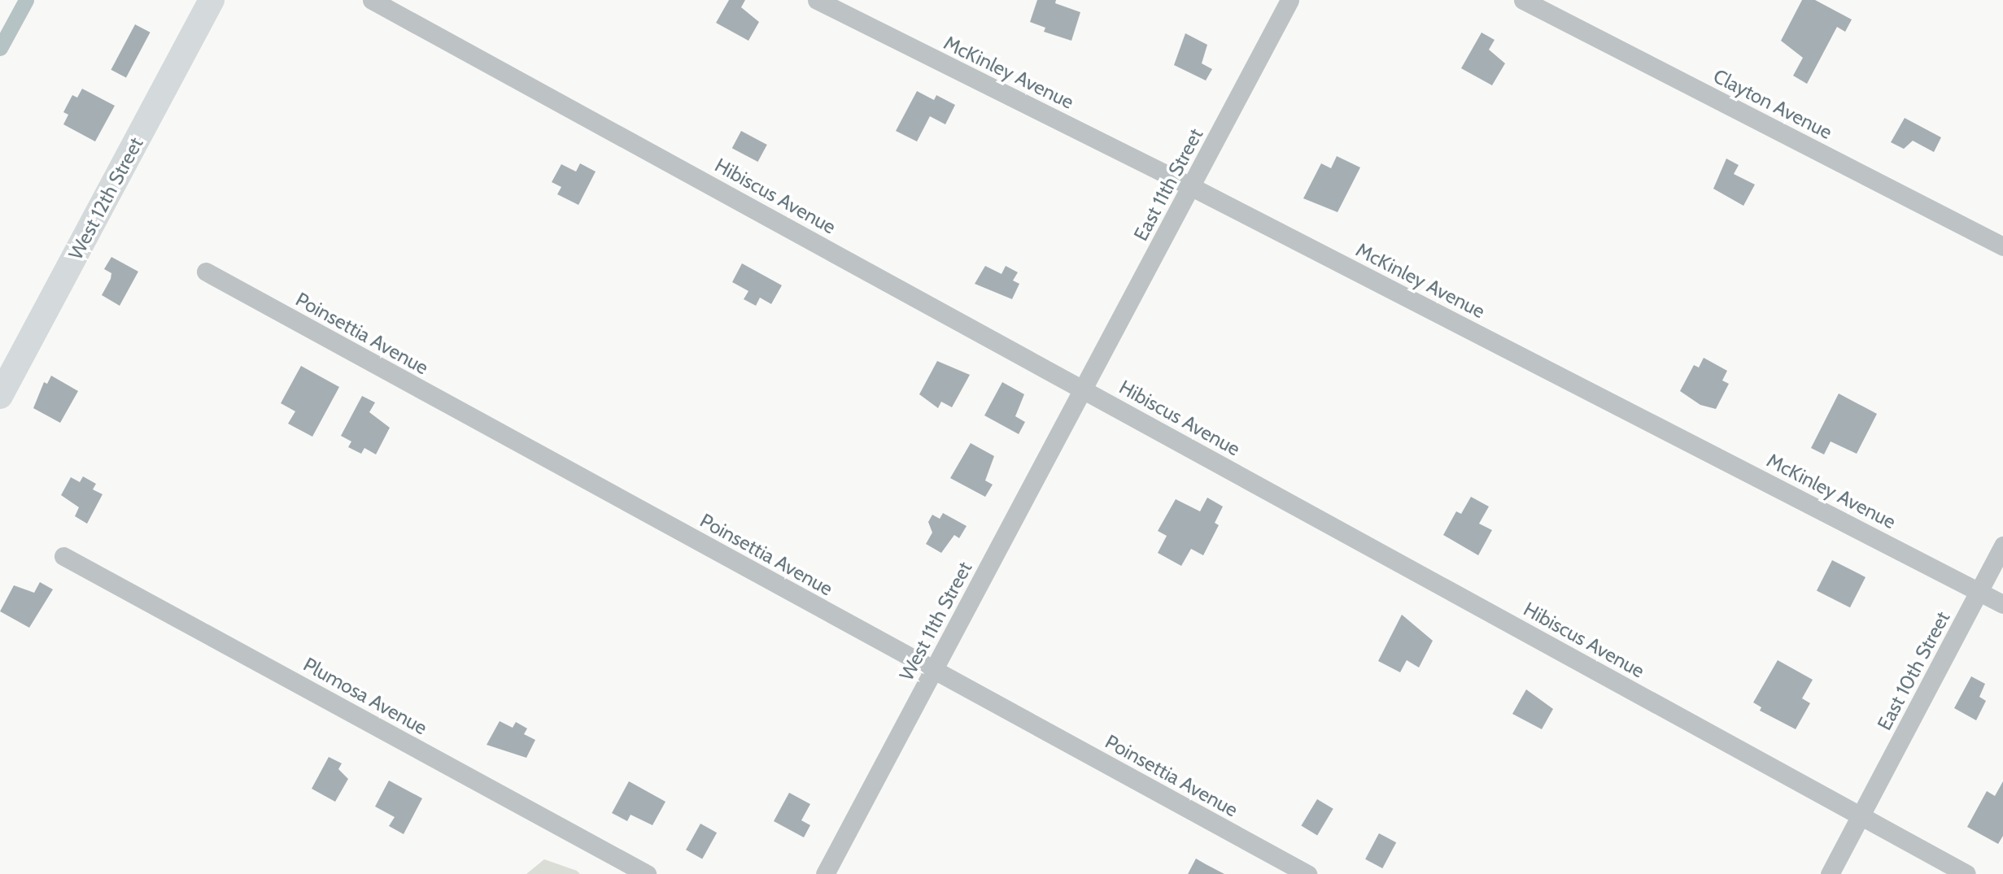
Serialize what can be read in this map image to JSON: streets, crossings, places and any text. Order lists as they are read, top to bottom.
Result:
{
  "streets": {
    "street": [
      "McKinley Avenue",
      "Clayton Avenue",
      "East 11th Street",
      "Hibiscus Avenue",
      "West 12th Street",
      "Poinsettia Avenue",
      "West 11th Street",
      "East 10th Street",
      "Plumosa Avenue"
    ]
  },
  "crossings": [
    ["McKinley Avenue", "East 11th Street"],
    ["McKinley Avenue", "East 10th Street"],
    ["East 11th Street", "Hibiscus Avenue"],
    ["East 11th Street", "West 11th Street"],
    ["Hibiscus Avenue", "West 11th Street"],
    ["Hibiscus Avenue", "East 10th Street"],
    ["Poinsettia Avenue", "West 11th Street"]
  ]
}
